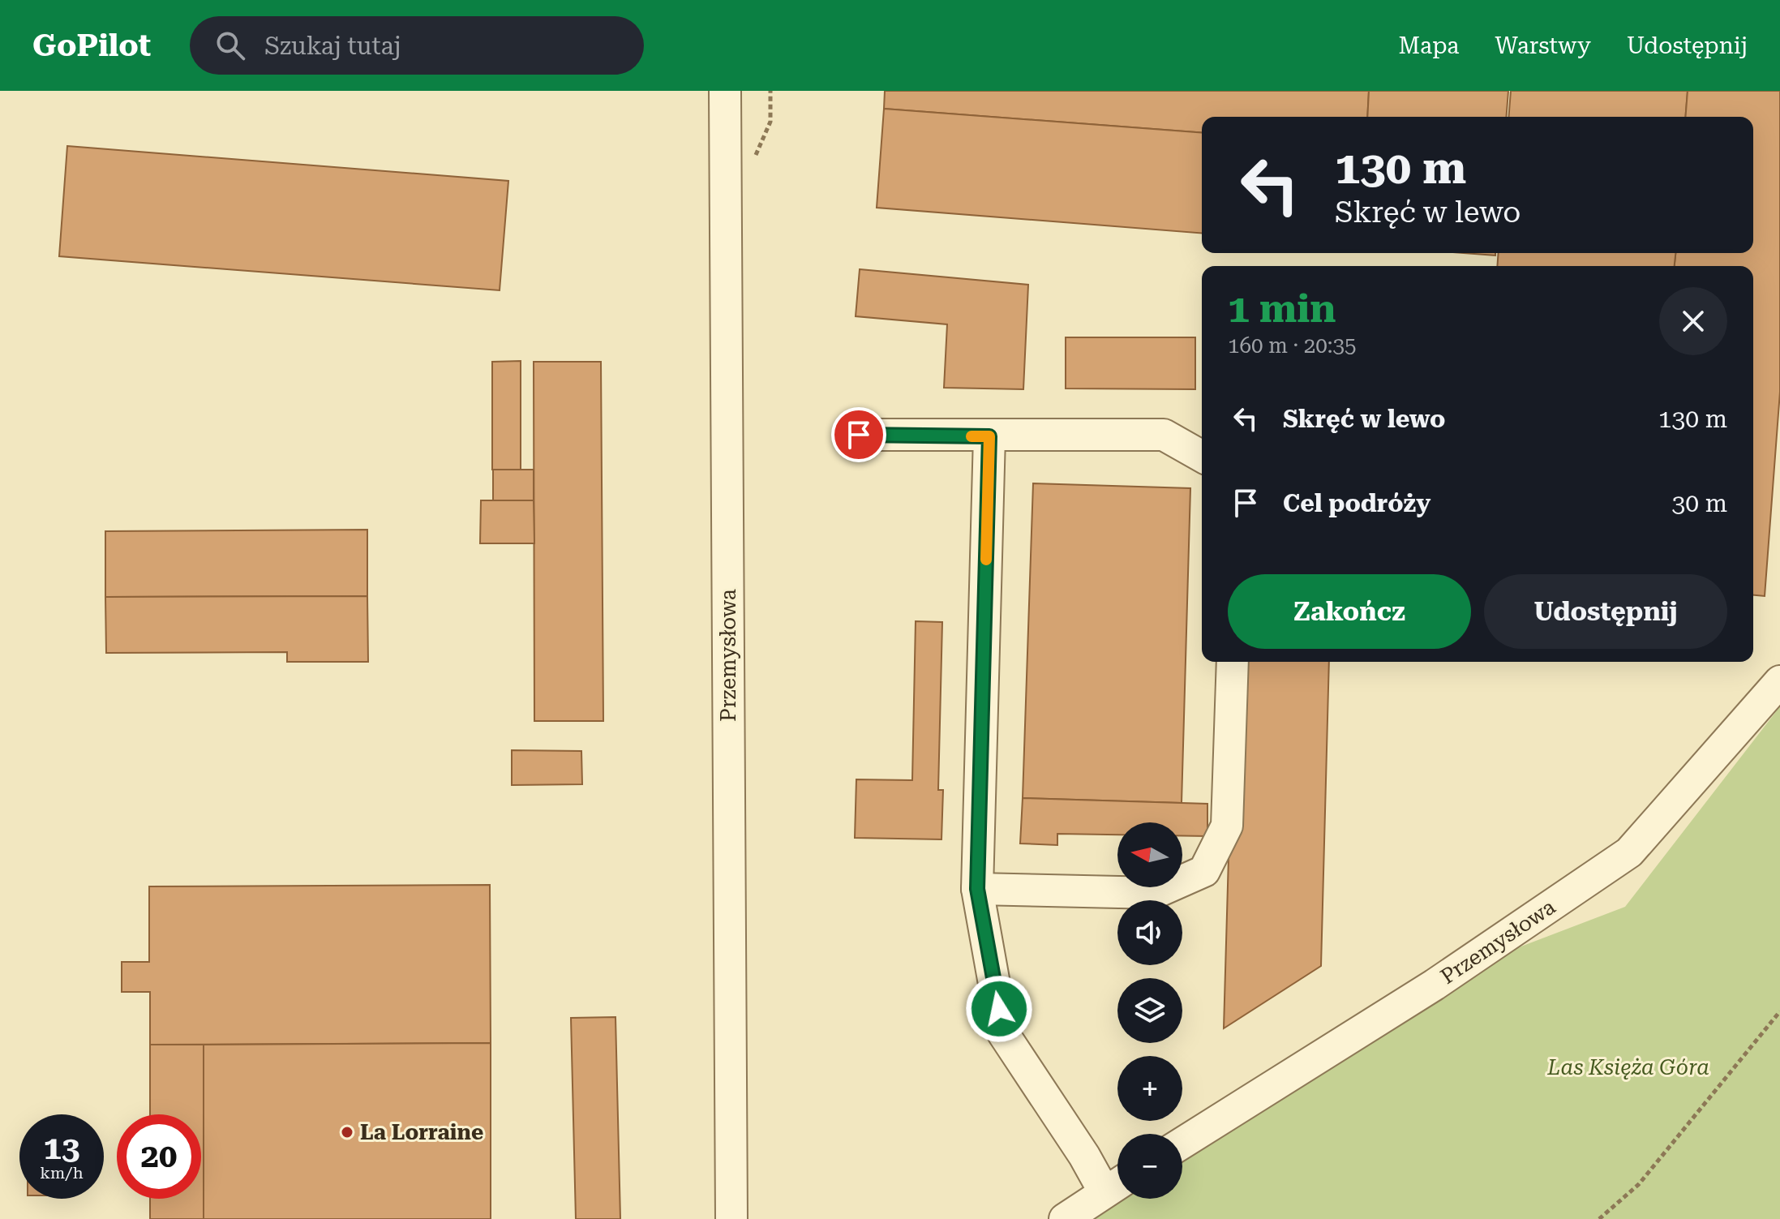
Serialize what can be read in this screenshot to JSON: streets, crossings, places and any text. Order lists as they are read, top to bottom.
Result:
{
  "streets": {
    "street": ["Przemysłowa"]
  },
  "parks": ["Las Księża Góra"],
  "places": ["La Lorraine"],
  "north": "left",
  "page": {
    "header": "GoPilot",
    "search": "Szukaj tutaj",
    "nav": ["Mapa", "Warstwy", "Udostępnij"],
    "turn": ["130 m", "Skręć w lewo"],
    "heading": ["1 min", "160 m · 20:35"],
    "list": [
      {
        "name": "Skręć w lewo",
        "value": "130 m"
      },
      {
        "name": "Cel podróży",
        "value": "30 m"
      }
    ],
    "buttons": ["Zakończ", "Udostępnij"],
    "map_buttons": ["+", "−"],
    "speed": "13 km/h",
    "limit": "20"
  }
}
